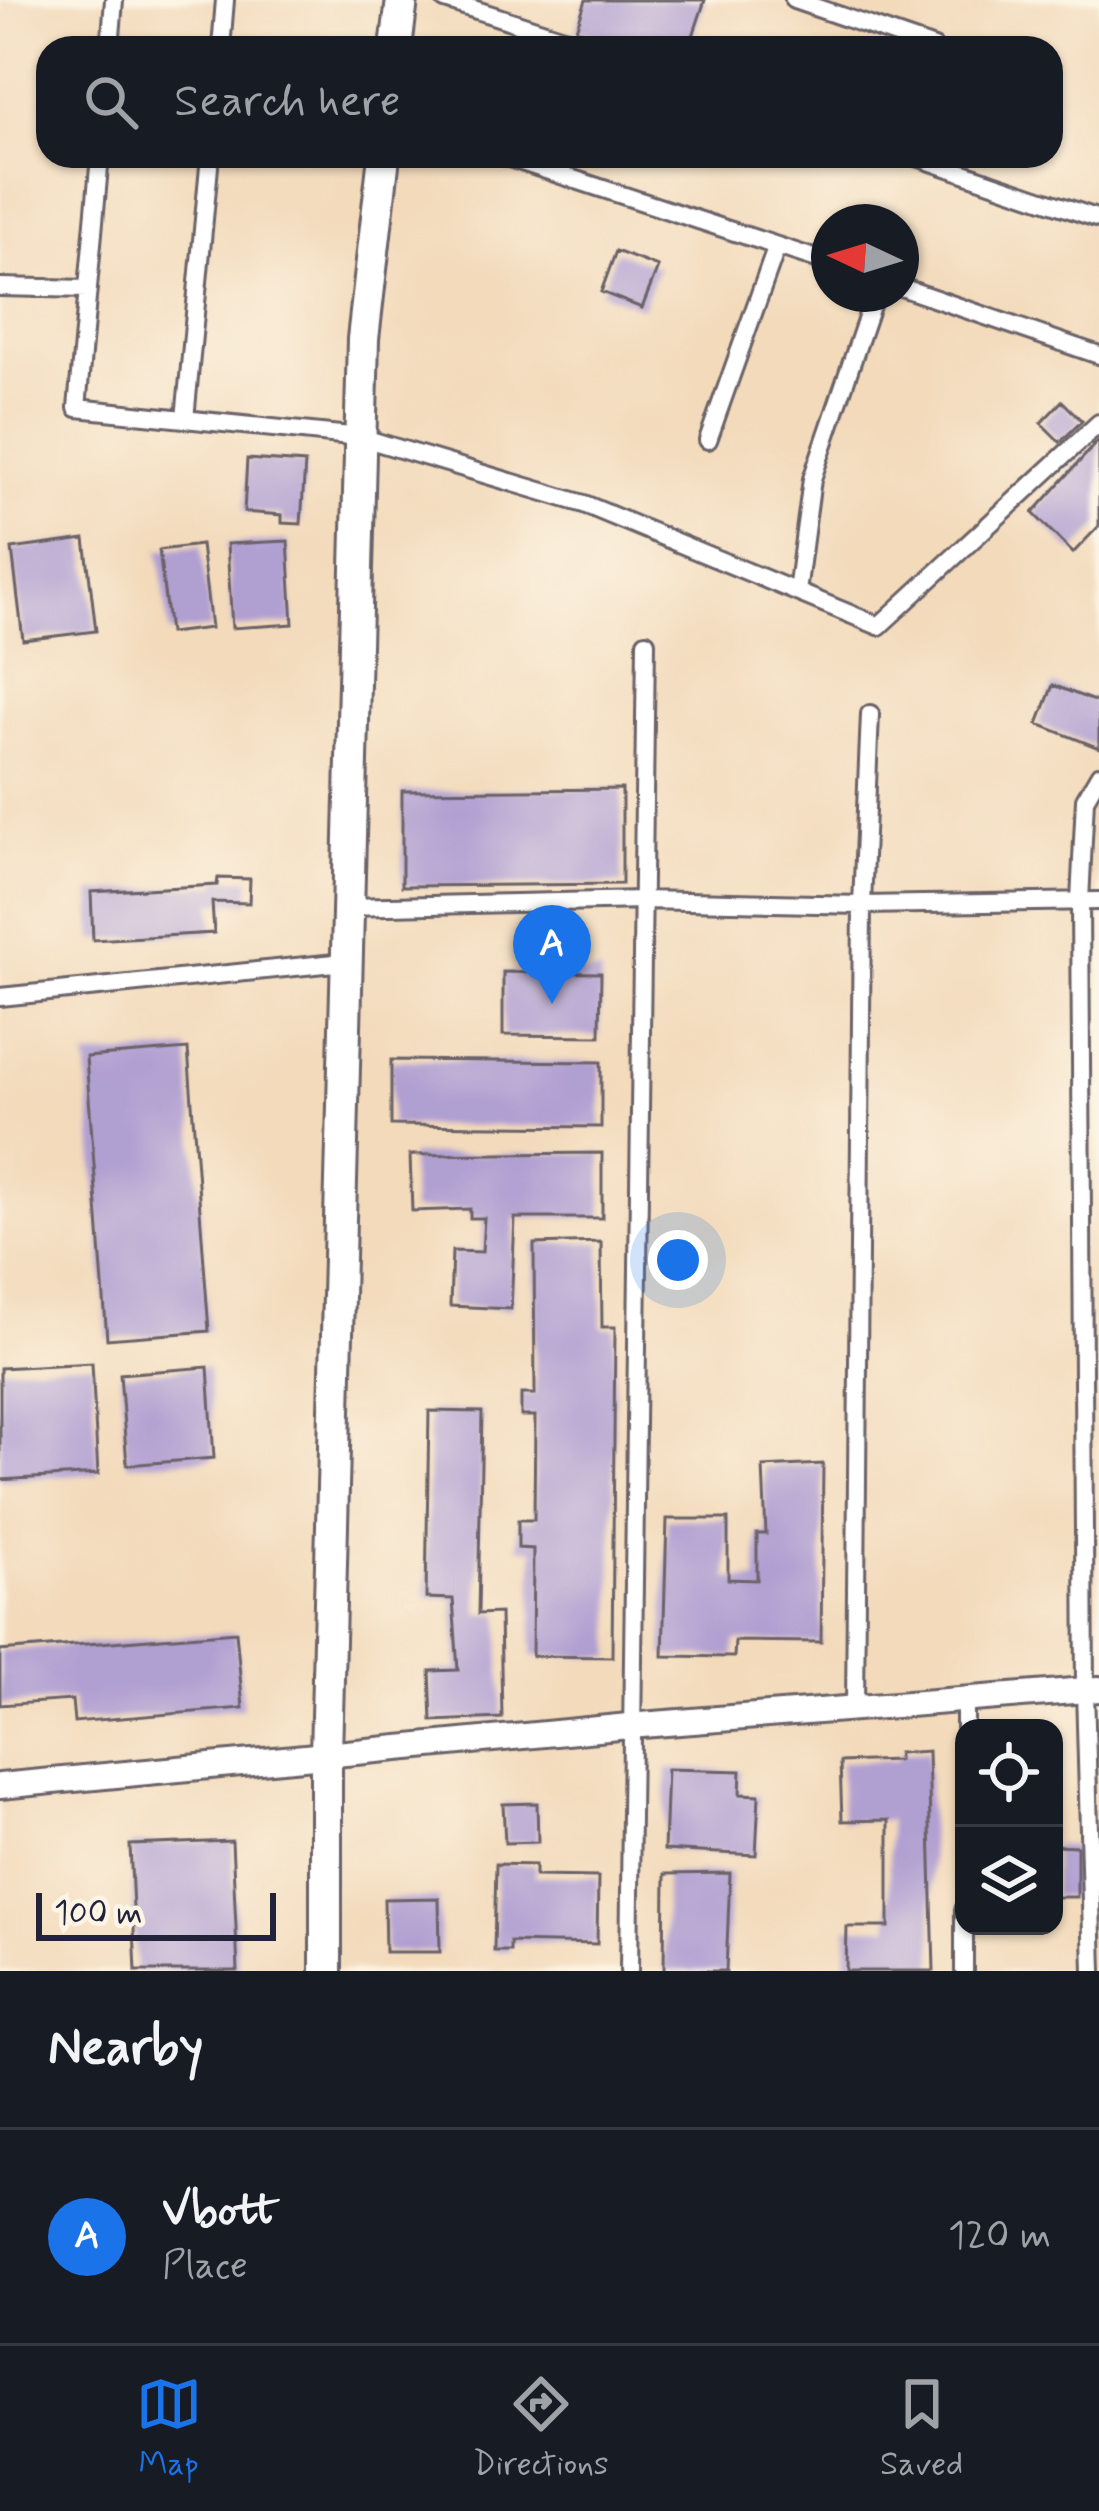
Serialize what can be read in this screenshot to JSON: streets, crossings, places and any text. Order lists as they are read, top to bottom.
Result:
{
  "scale_bar": "100 m",
  "north": "left",
  "page": {
    "search": "Search here",
    "pins": "A",
    "scale": "100 m",
    "heading": "Nearby",
    "list": [
      {
        "mark": "A",
        "name": "Vbott",
        "note": "Place",
        "value": "120 m"
      }
    ],
    "nav": ["Map", "Directions", "Saved"]
  }
}
